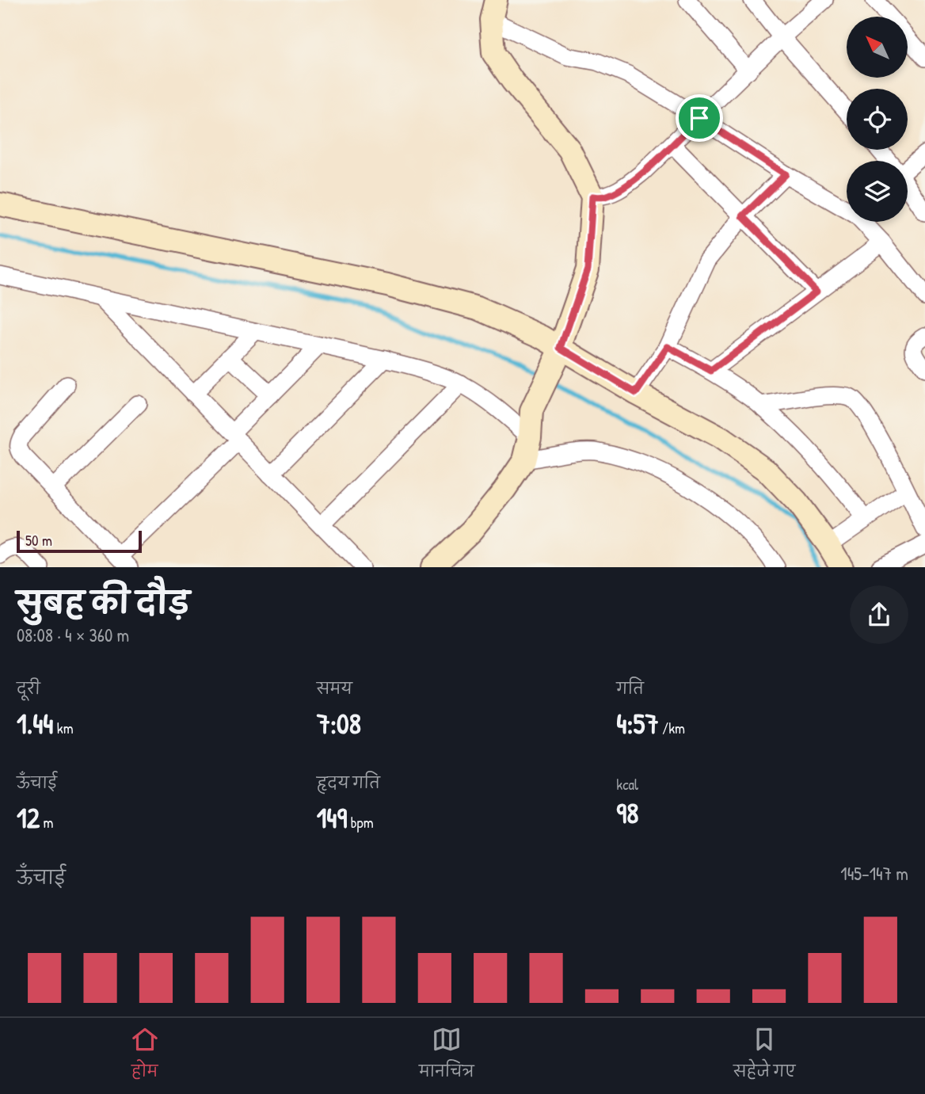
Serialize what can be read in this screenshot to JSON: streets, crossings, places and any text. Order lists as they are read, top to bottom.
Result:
{
  "scale_bar": "50 m",
  "north": "top left",
  "page": {
    "scale": "50 m",
    "heading": ["सुबह की दौड़", "08:08 · 4 × 360 m"],
    "stats": [
      ["दूरी", "1.44 km"],
      ["समय", "7:08"],
      ["गति", "4:57 /km"],
      ["ऊँचाई", "12 m"],
      ["हृदय गति", "149 bpm"],
      ["kcal", "98"]
    ],
    "chart": ["ऊँचाई", "145–147 m"],
    "tabs": ["होम", "मानचित्र", "सहेजे गए"]
  }
}
